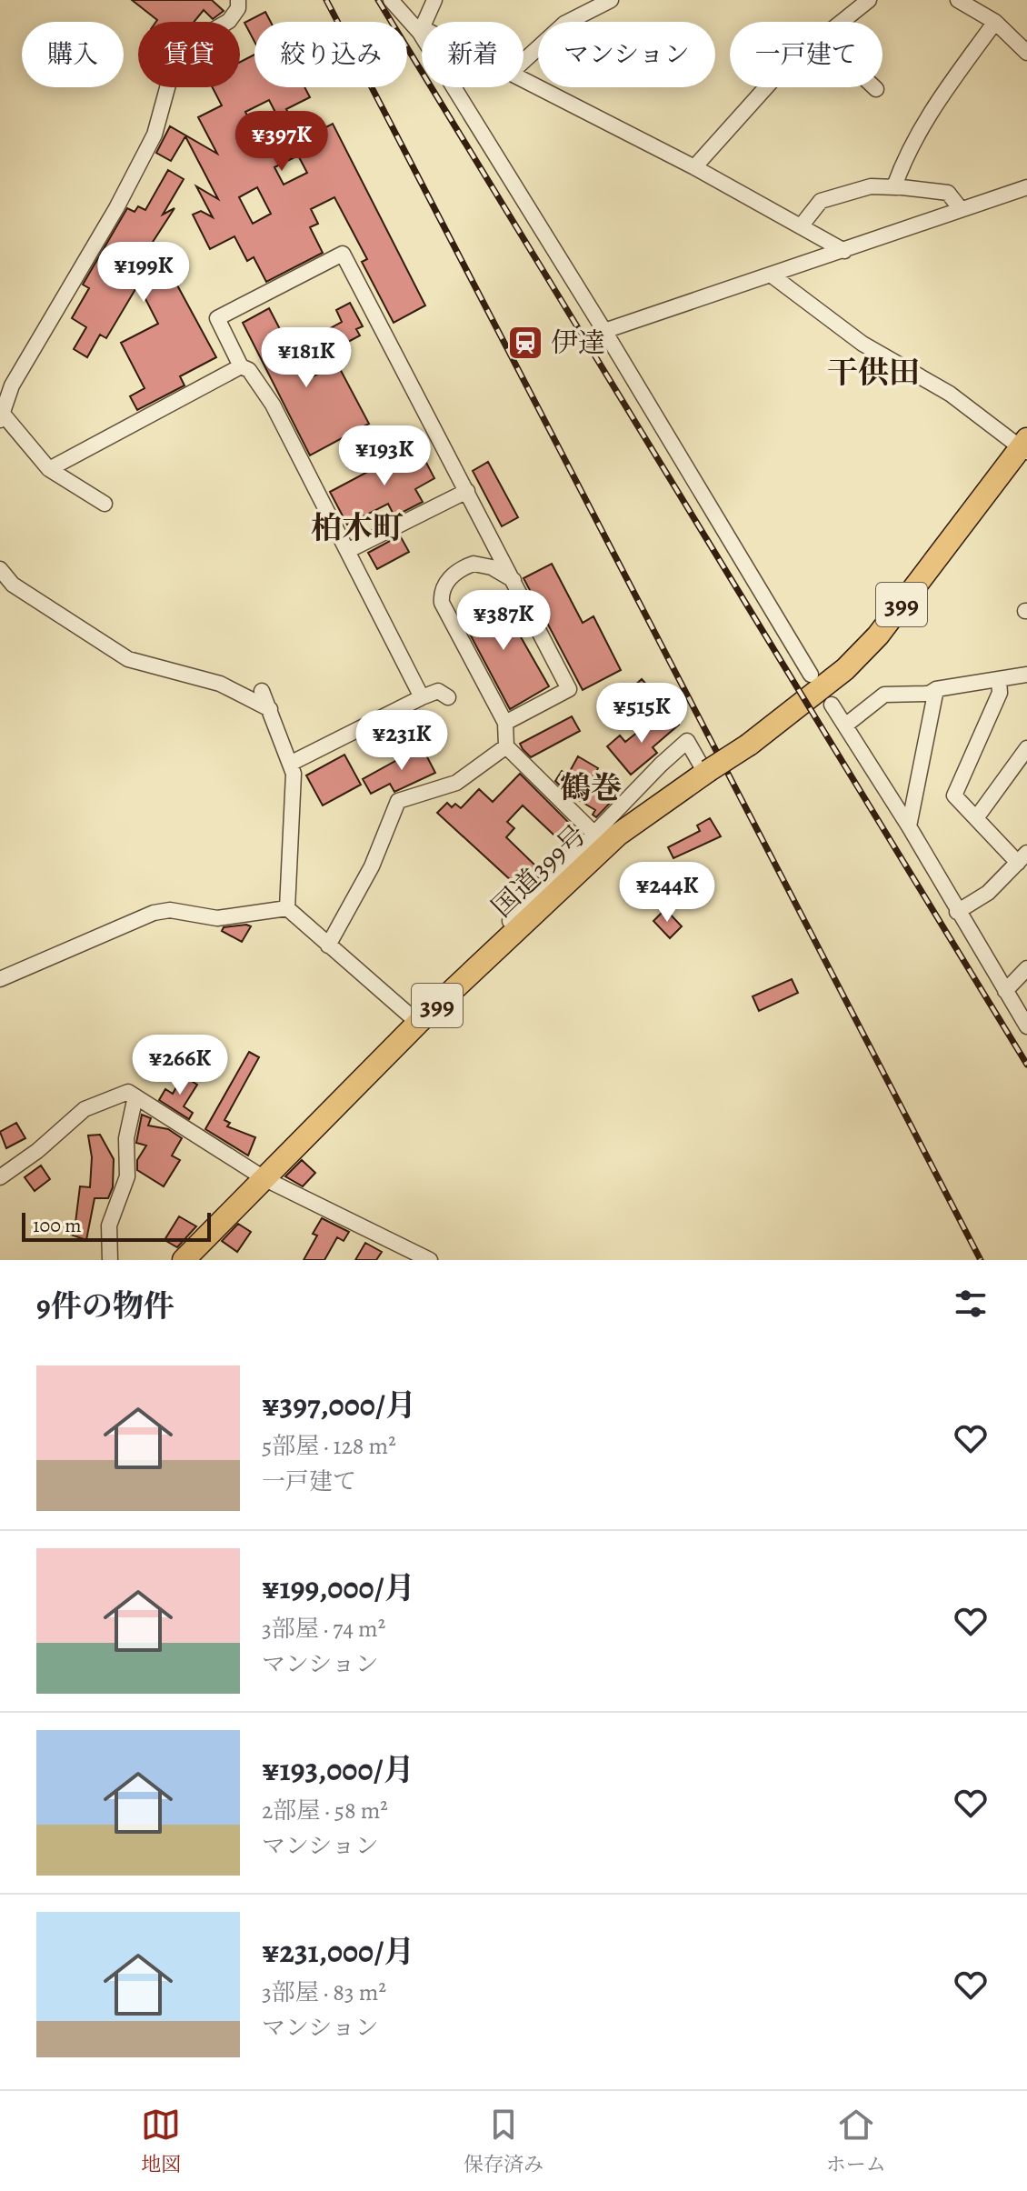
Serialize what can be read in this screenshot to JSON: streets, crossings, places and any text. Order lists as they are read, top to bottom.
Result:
{
  "streets": {
    "highway": ["399", "国道399号"]
  },
  "districts": ["干供田", "柏木町", "鶴巻"],
  "places": {
    "station": ["伊達"]
  },
  "scale_bar": "100 m",
  "page": {
    "chip": [
      "購入",
      "賃貸",
      "絞り込み",
      "新着",
      "マンション",
      "一戸建て"
    ],
    "price": [
      "¥397K",
      "¥199K",
      "¥181K",
      "¥193K",
      "¥387K",
      "¥515K",
      "¥231K",
      "¥244K",
      "¥266K"
    ],
    "scale": "100 m",
    "heading": "9件の物件",
    "list": [
      {
        "name": "¥397,000/月",
        "note": "5部屋 · 128 m² · 一戸建て"
      },
      {
        "name": "¥199,000/月",
        "note": "3部屋 · 74 m² · マンション"
      },
      {
        "name": "¥193,000/月",
        "note": "2部屋 · 58 m² · マンション"
      },
      {
        "name": "¥231,000/月",
        "note": "3部屋 · 83 m² · マンション"
      }
    ],
    "tabs": ["地図", "保存済み", "ホーム"]
  }
}
